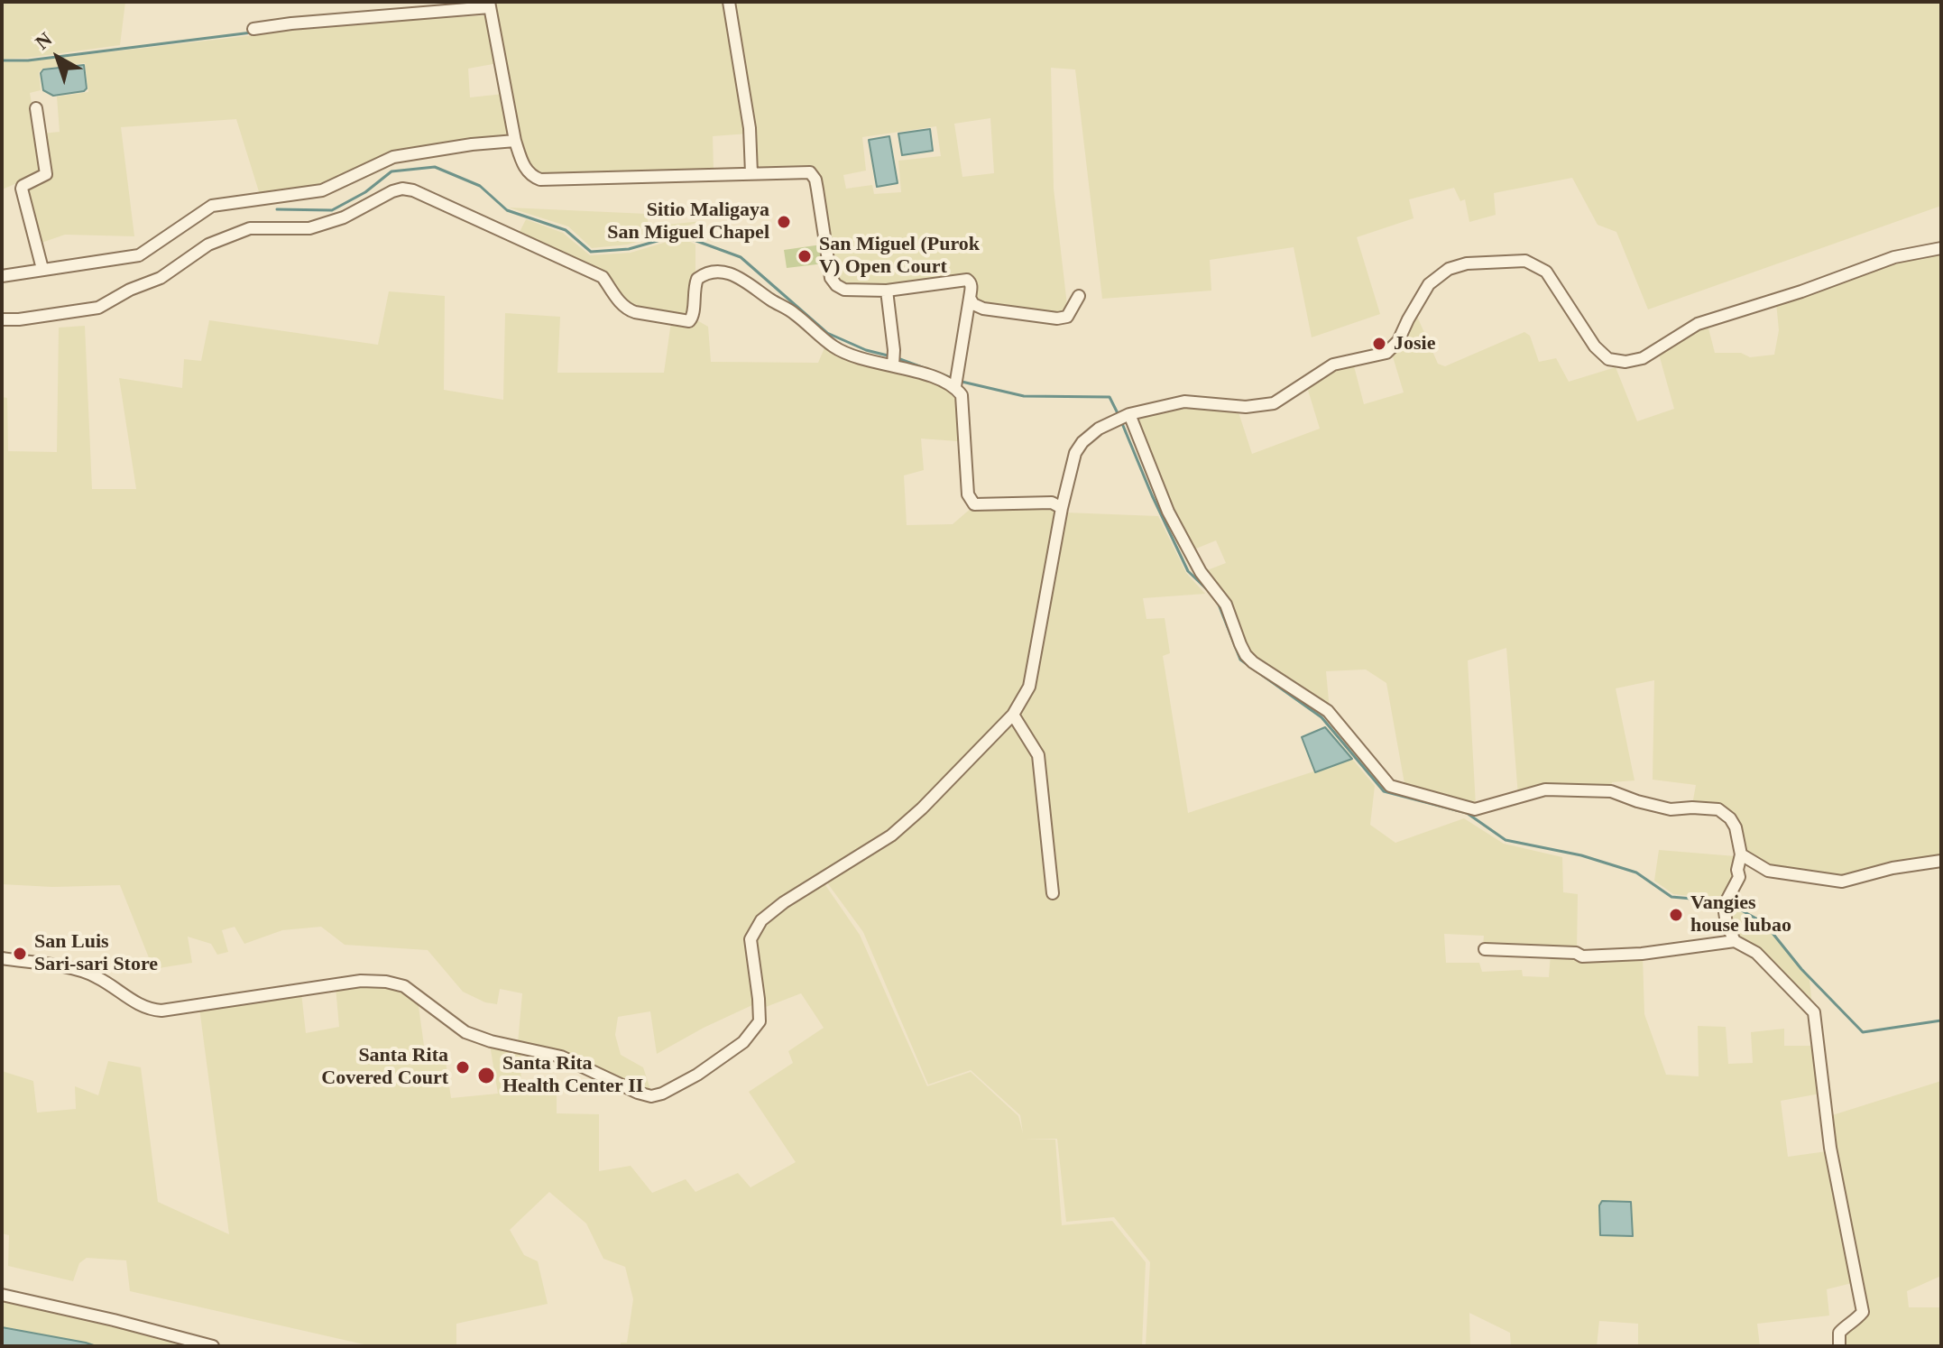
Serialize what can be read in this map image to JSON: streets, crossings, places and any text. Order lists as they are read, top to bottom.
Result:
{
  "places": [
    "Sitio Maligaya San Miguel Chapel",
    "San Miguel (Purok V) Open Court",
    "Josie",
    "Vangies house lubao",
    "San Luis Sari-sari Store",
    "Santa Rita Covered Court",
    "Santa Rita Health Center II"
  ],
  "north": "top left"
}
